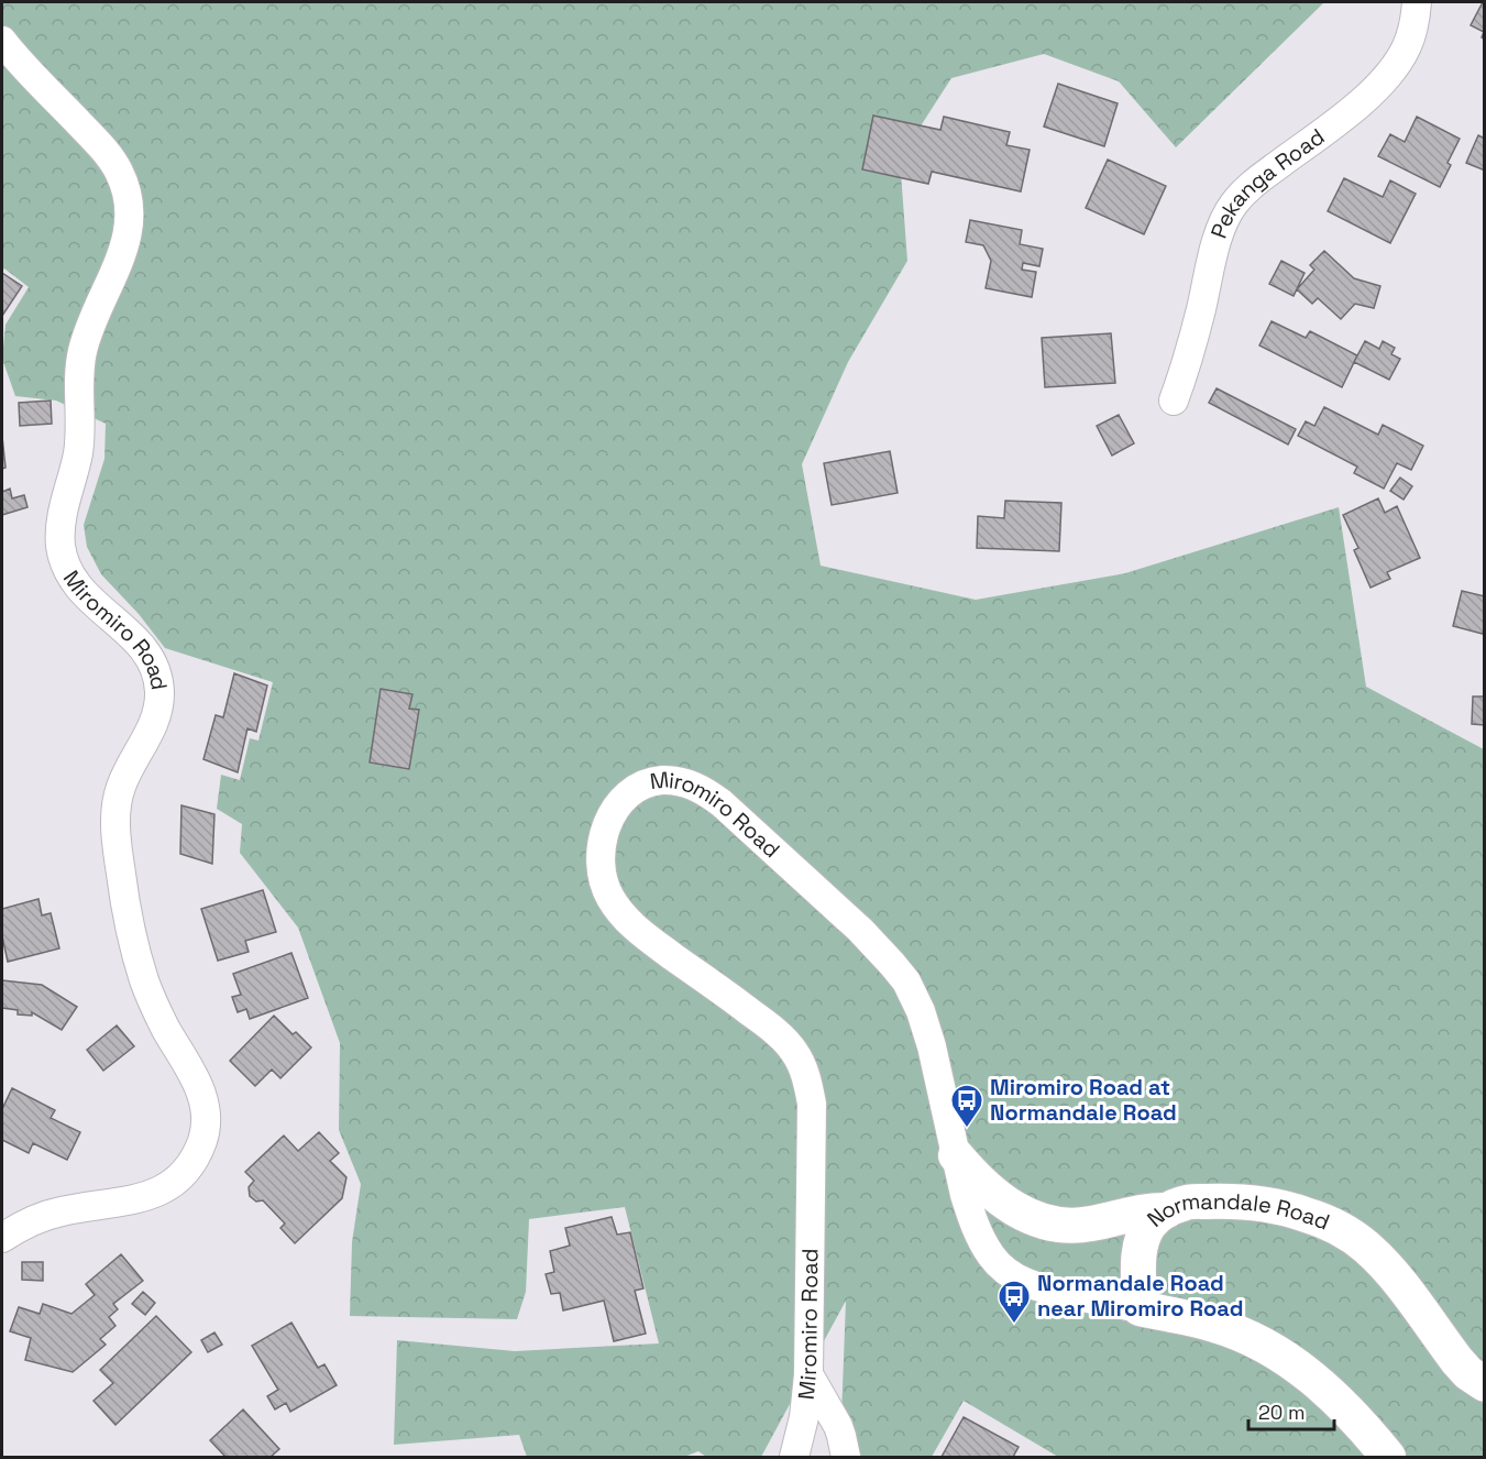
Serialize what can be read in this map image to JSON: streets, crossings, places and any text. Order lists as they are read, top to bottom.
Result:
{
  "streets": {
    "street": ["Pekanga Road", "Miromiro Road", "Normandale Road"]
  },
  "crossings": [
    ["Miromiro Road", "Normandale Road"]
  ],
  "places": {
    "bus stop": ["Miromiro Road at Normandale Road", "Normandale Road near Miromiro Road"]
  },
  "scale_bar": "20 m"
}
